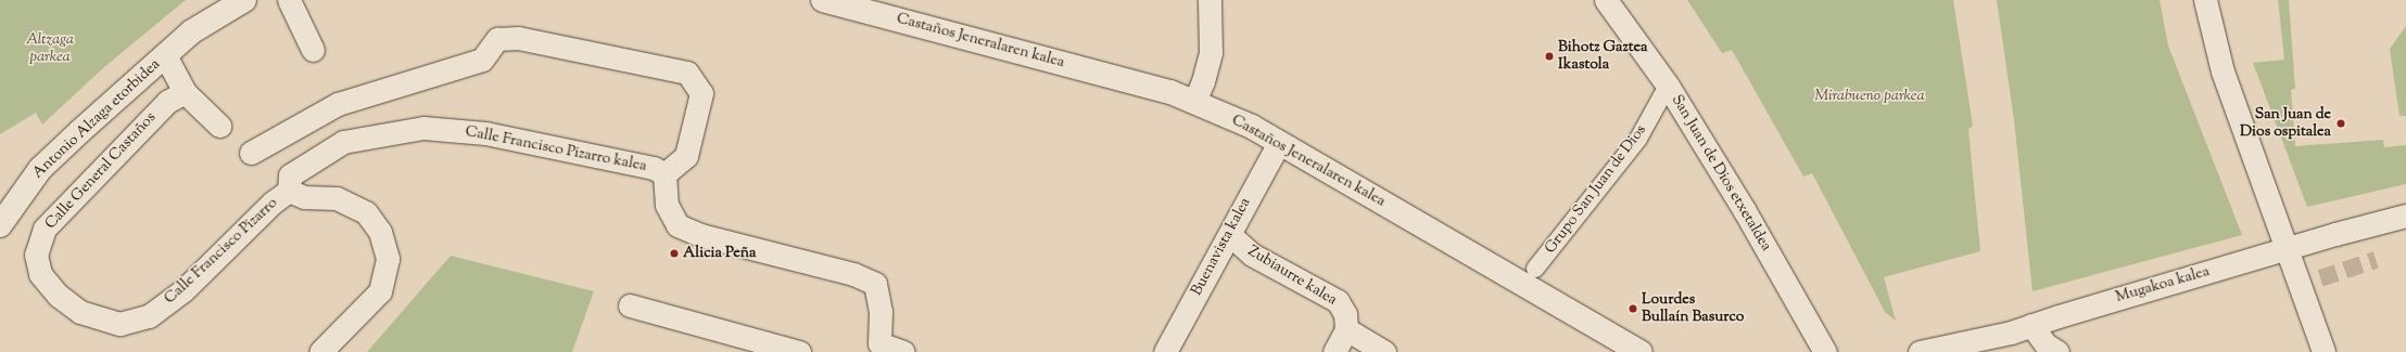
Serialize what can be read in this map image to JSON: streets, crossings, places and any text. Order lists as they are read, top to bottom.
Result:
{
  "streets": {
    "street": [
      "Castaños Jeneralaren kalea",
      "Antonio Alzaga etorbidea",
      "Calle Francisco Pizarro kalea",
      "Calle General Castaños",
      "San Juan de Dios etxetaldea",
      "Grupo San Juan de Dios",
      "Buenavista kalea",
      "Calle Francisco Pizarro",
      "Zubiaurre kalea",
      "Mugakoa kalea"
    ]
  },
  "crossings": [
    ["Castaños Jeneralaren kalea", "Buenavista kalea"],
    ["Calle Francisco Pizarro kalea", "Calle Francisco Pizarro"],
    ["Calle General Castaños", "Calle Francisco Pizarro"],
    ["San Juan de Dios etxetaldea", "Grupo San Juan de Dios"],
    ["Buenavista kalea", "Zubiaurre kalea"]
  ],
  "parks": ["Altzaga parkea", "Mirabueno parkea"],
  "places": [
    "Bihotz Gaztea Ikastola",
    "San Juan de Dios ospitalea",
    "Alicia Peña",
    "Lourdes Bullaín Basurco"
  ]
}
